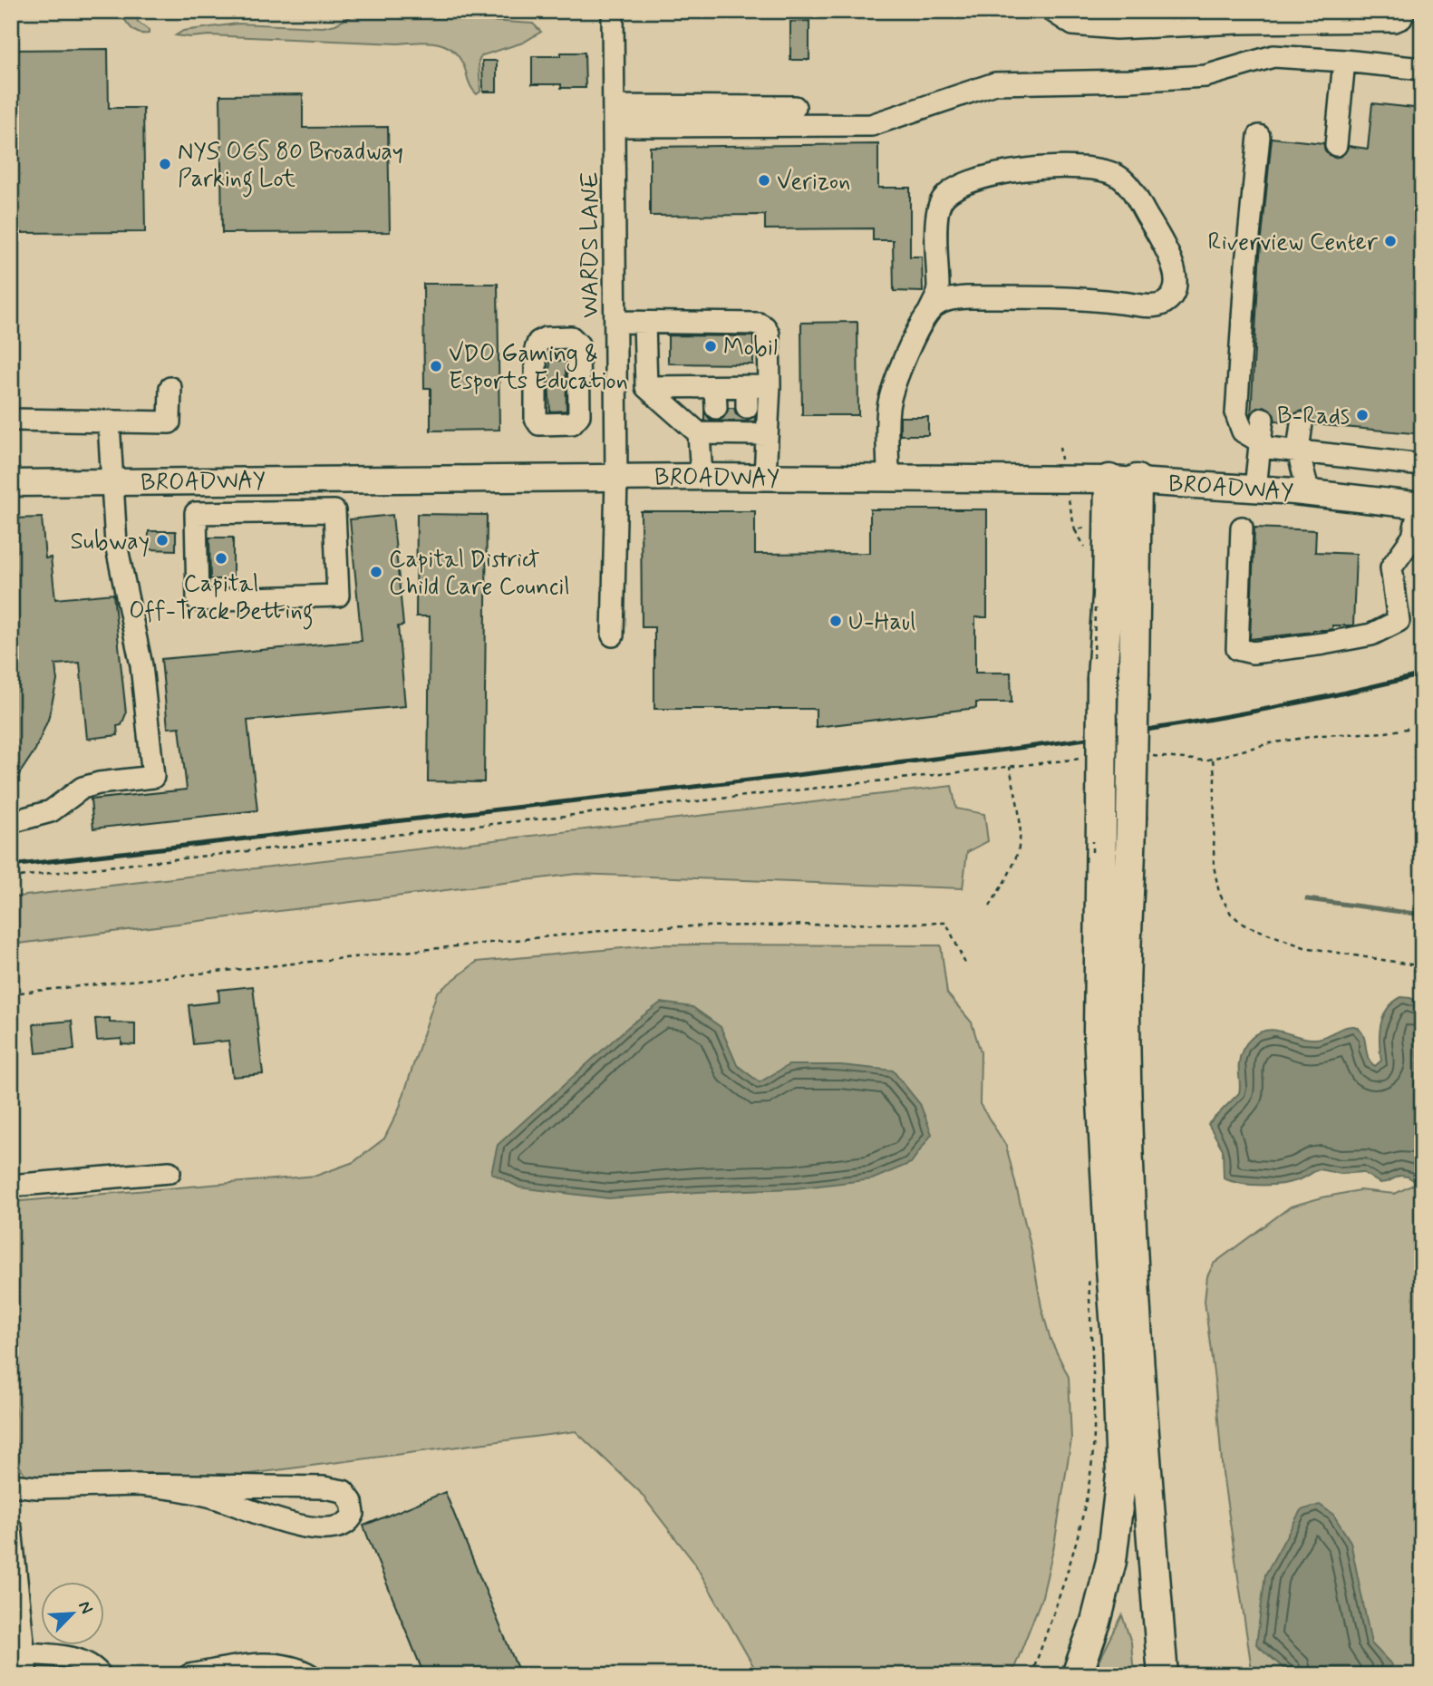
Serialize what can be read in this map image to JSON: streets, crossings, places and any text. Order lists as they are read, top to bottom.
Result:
{
  "streets": {
    "main road": ["BROADWAY"],
    "street": ["WARDS LANE"]
  },
  "crossings": [
    ["WARDS LANE", "BROADWAY"]
  ],
  "places": [
    "NYS OGS 80 Broadway Parking Lot",
    "Verizon",
    "Riverview Center",
    "Mobil",
    "VDO Gaming & Esports Education",
    "B-Rads",
    "Subway",
    "Capital Off-Track Betting",
    "Capital District Child Care Council",
    "U-Haul"
  ],
  "north": "top right"
}
